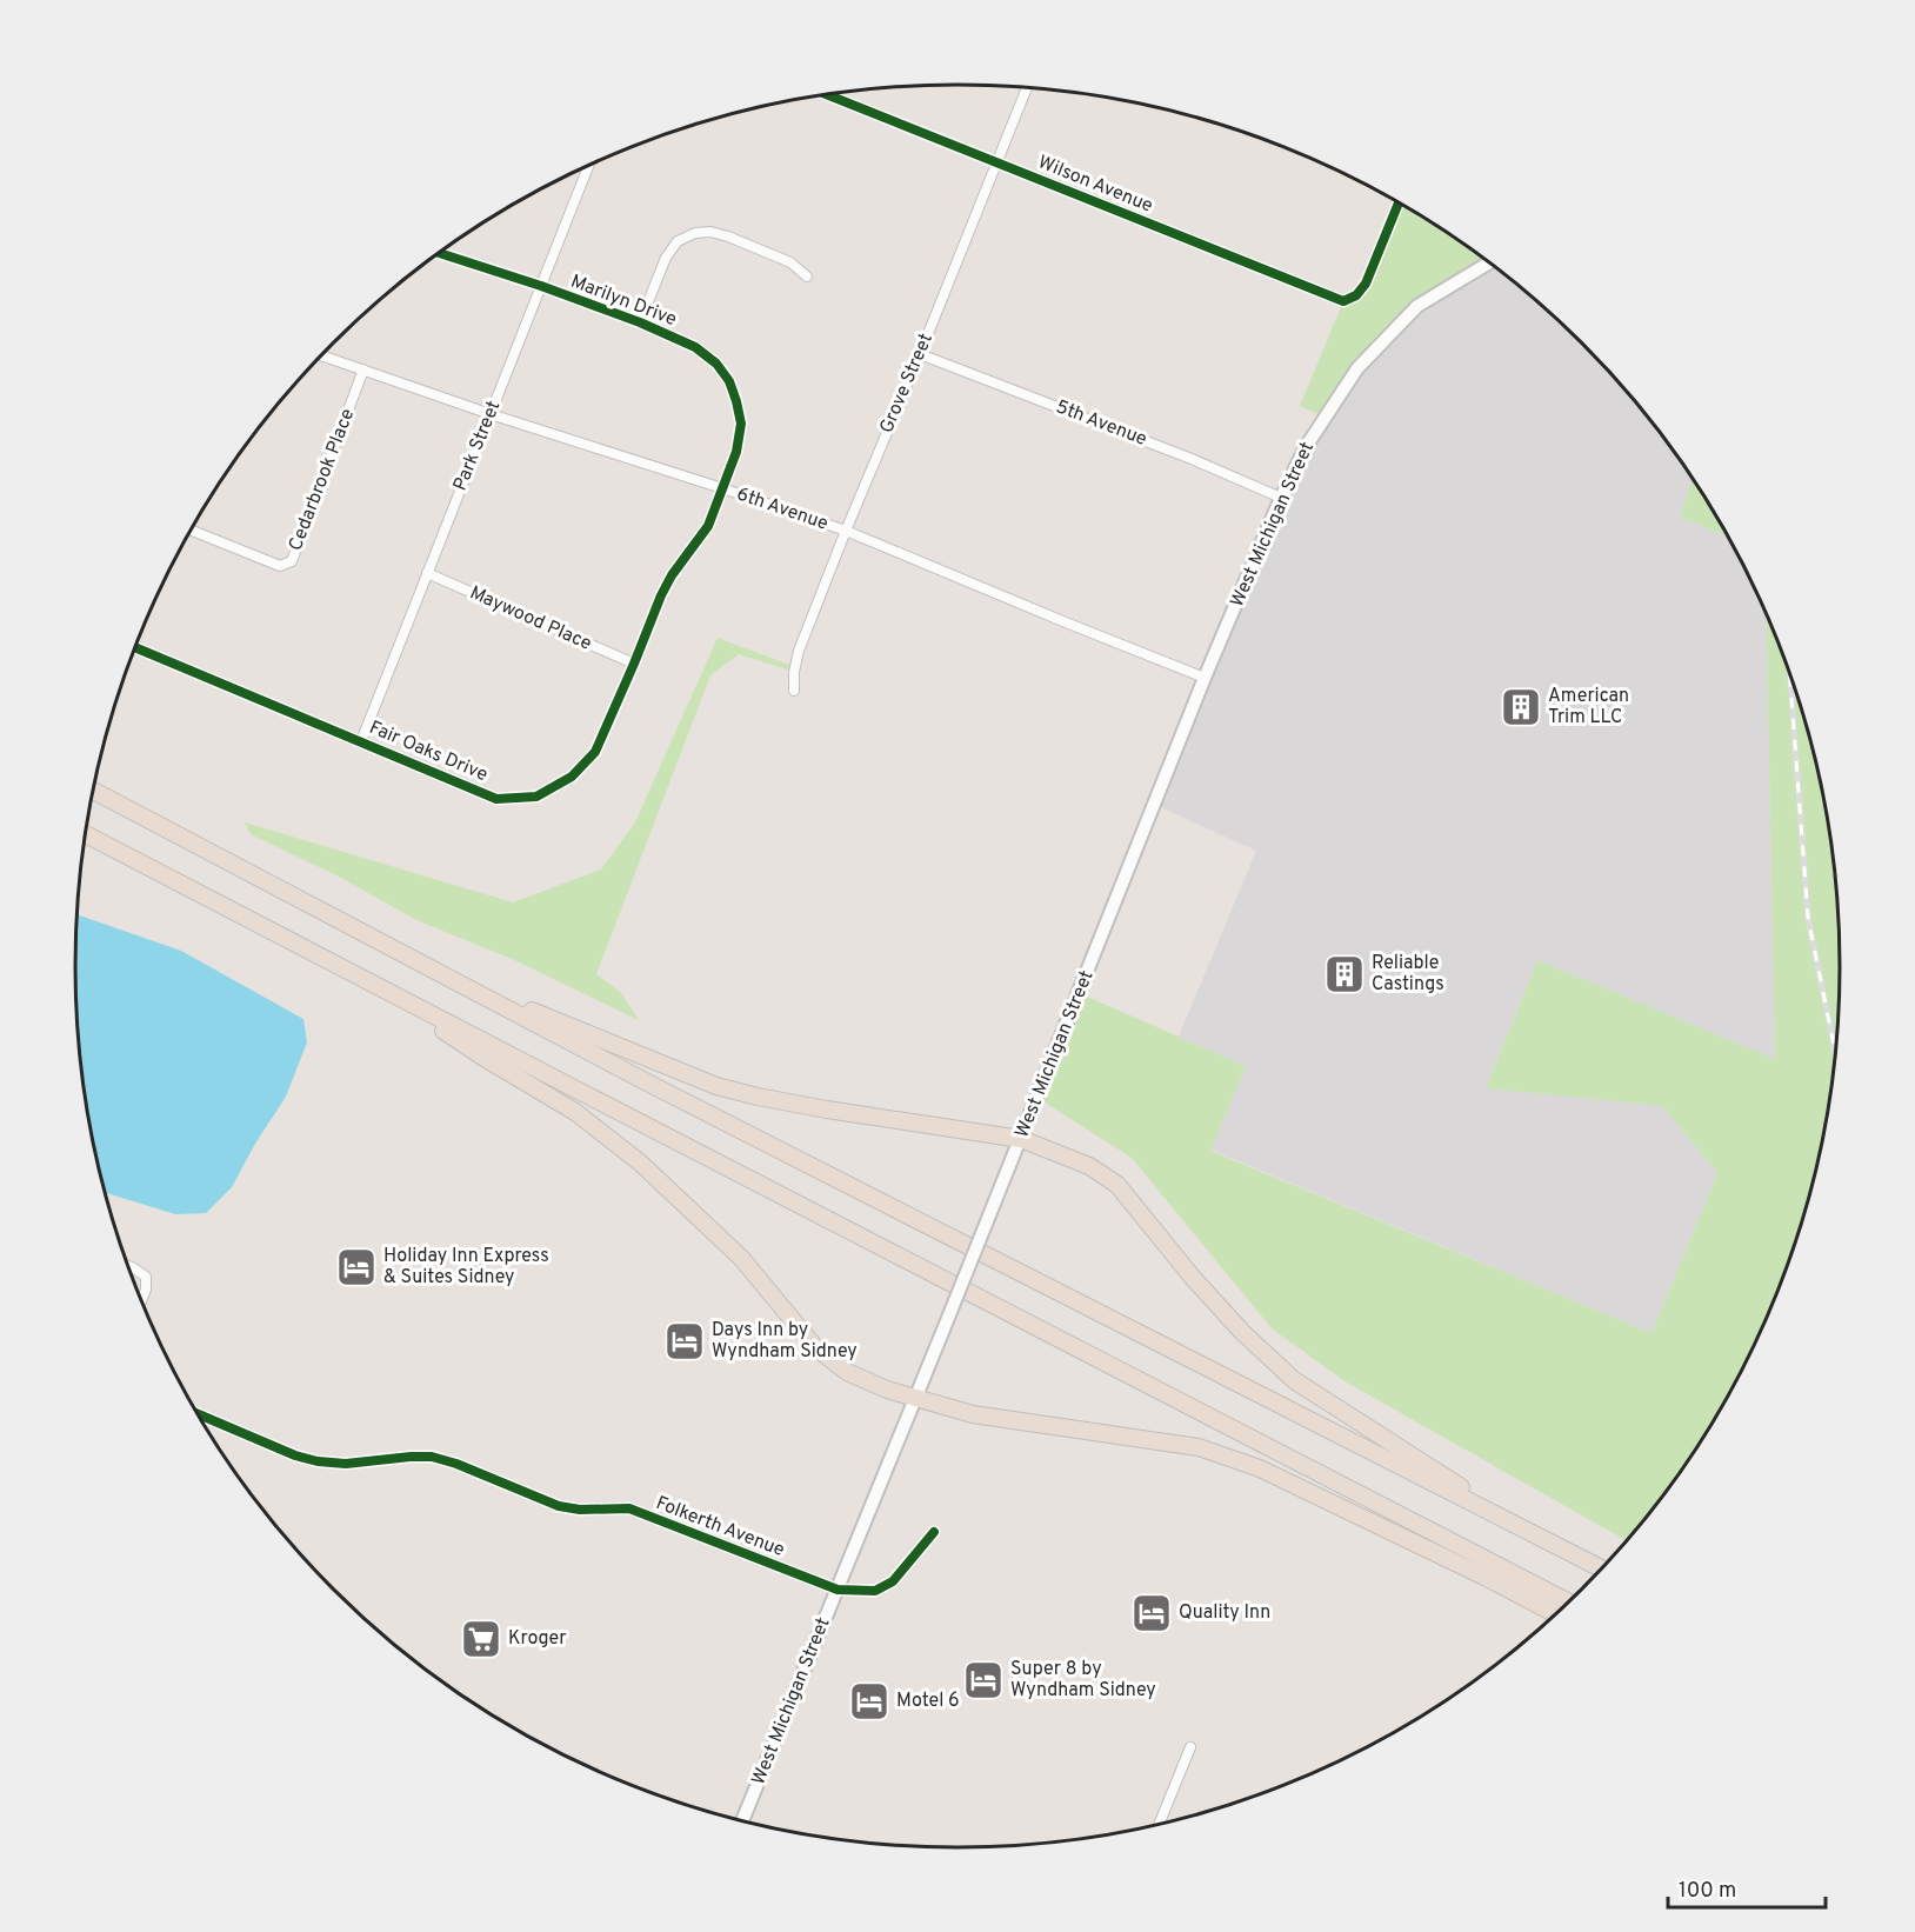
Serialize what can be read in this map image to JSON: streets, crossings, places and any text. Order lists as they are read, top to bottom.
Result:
{
  "streets": {
    "main road": ["West Michigan Street"],
    "street": [
      "Wilson Avenue",
      "Marilyn Drive",
      "Grove Street",
      "5th Avenue",
      "Park Street",
      "Cedarbrook Place",
      "6th Avenue",
      "Maywood Place",
      "Fair Oaks Drive",
      "Folkerth Avenue"
    ]
  },
  "crossings": [
    ["Wilson Avenue", "Grove Street"],
    ["Marilyn Drive", "Park Street"],
    ["Marilyn Drive", "6th Avenue"],
    ["Marilyn Drive", "Fair Oaks Drive"],
    ["Grove Street", "5th Avenue"],
    ["Grove Street", "6th Avenue"],
    ["5th Avenue", "West Michigan Street"],
    ["Park Street", "6th Avenue"],
    ["Park Street", "Maywood Place"],
    ["Park Street", "Fair Oaks Drive"],
    ["Cedarbrook Place", "6th Avenue"],
    ["6th Avenue", "West Michigan Street"],
    ["6th Avenue", "Fair Oaks Drive"],
    ["West Michigan Street", "Folkerth Avenue"],
    ["Maywood Place", "Fair Oaks Drive"]
  ],
  "places": {
    "building": ["American Trim LLC", "Reliable Castings"],
    "hotel": [
      "Holiday Inn Express & Suites Sidney",
      "Days Inn by Wyndham Sidney",
      "Quality Inn",
      "Super 8 by Wyndham Sidney",
      "Motel 6"
    ],
    "supermarket": ["Kroger"]
  },
  "scale_bar": "100 m"
}
